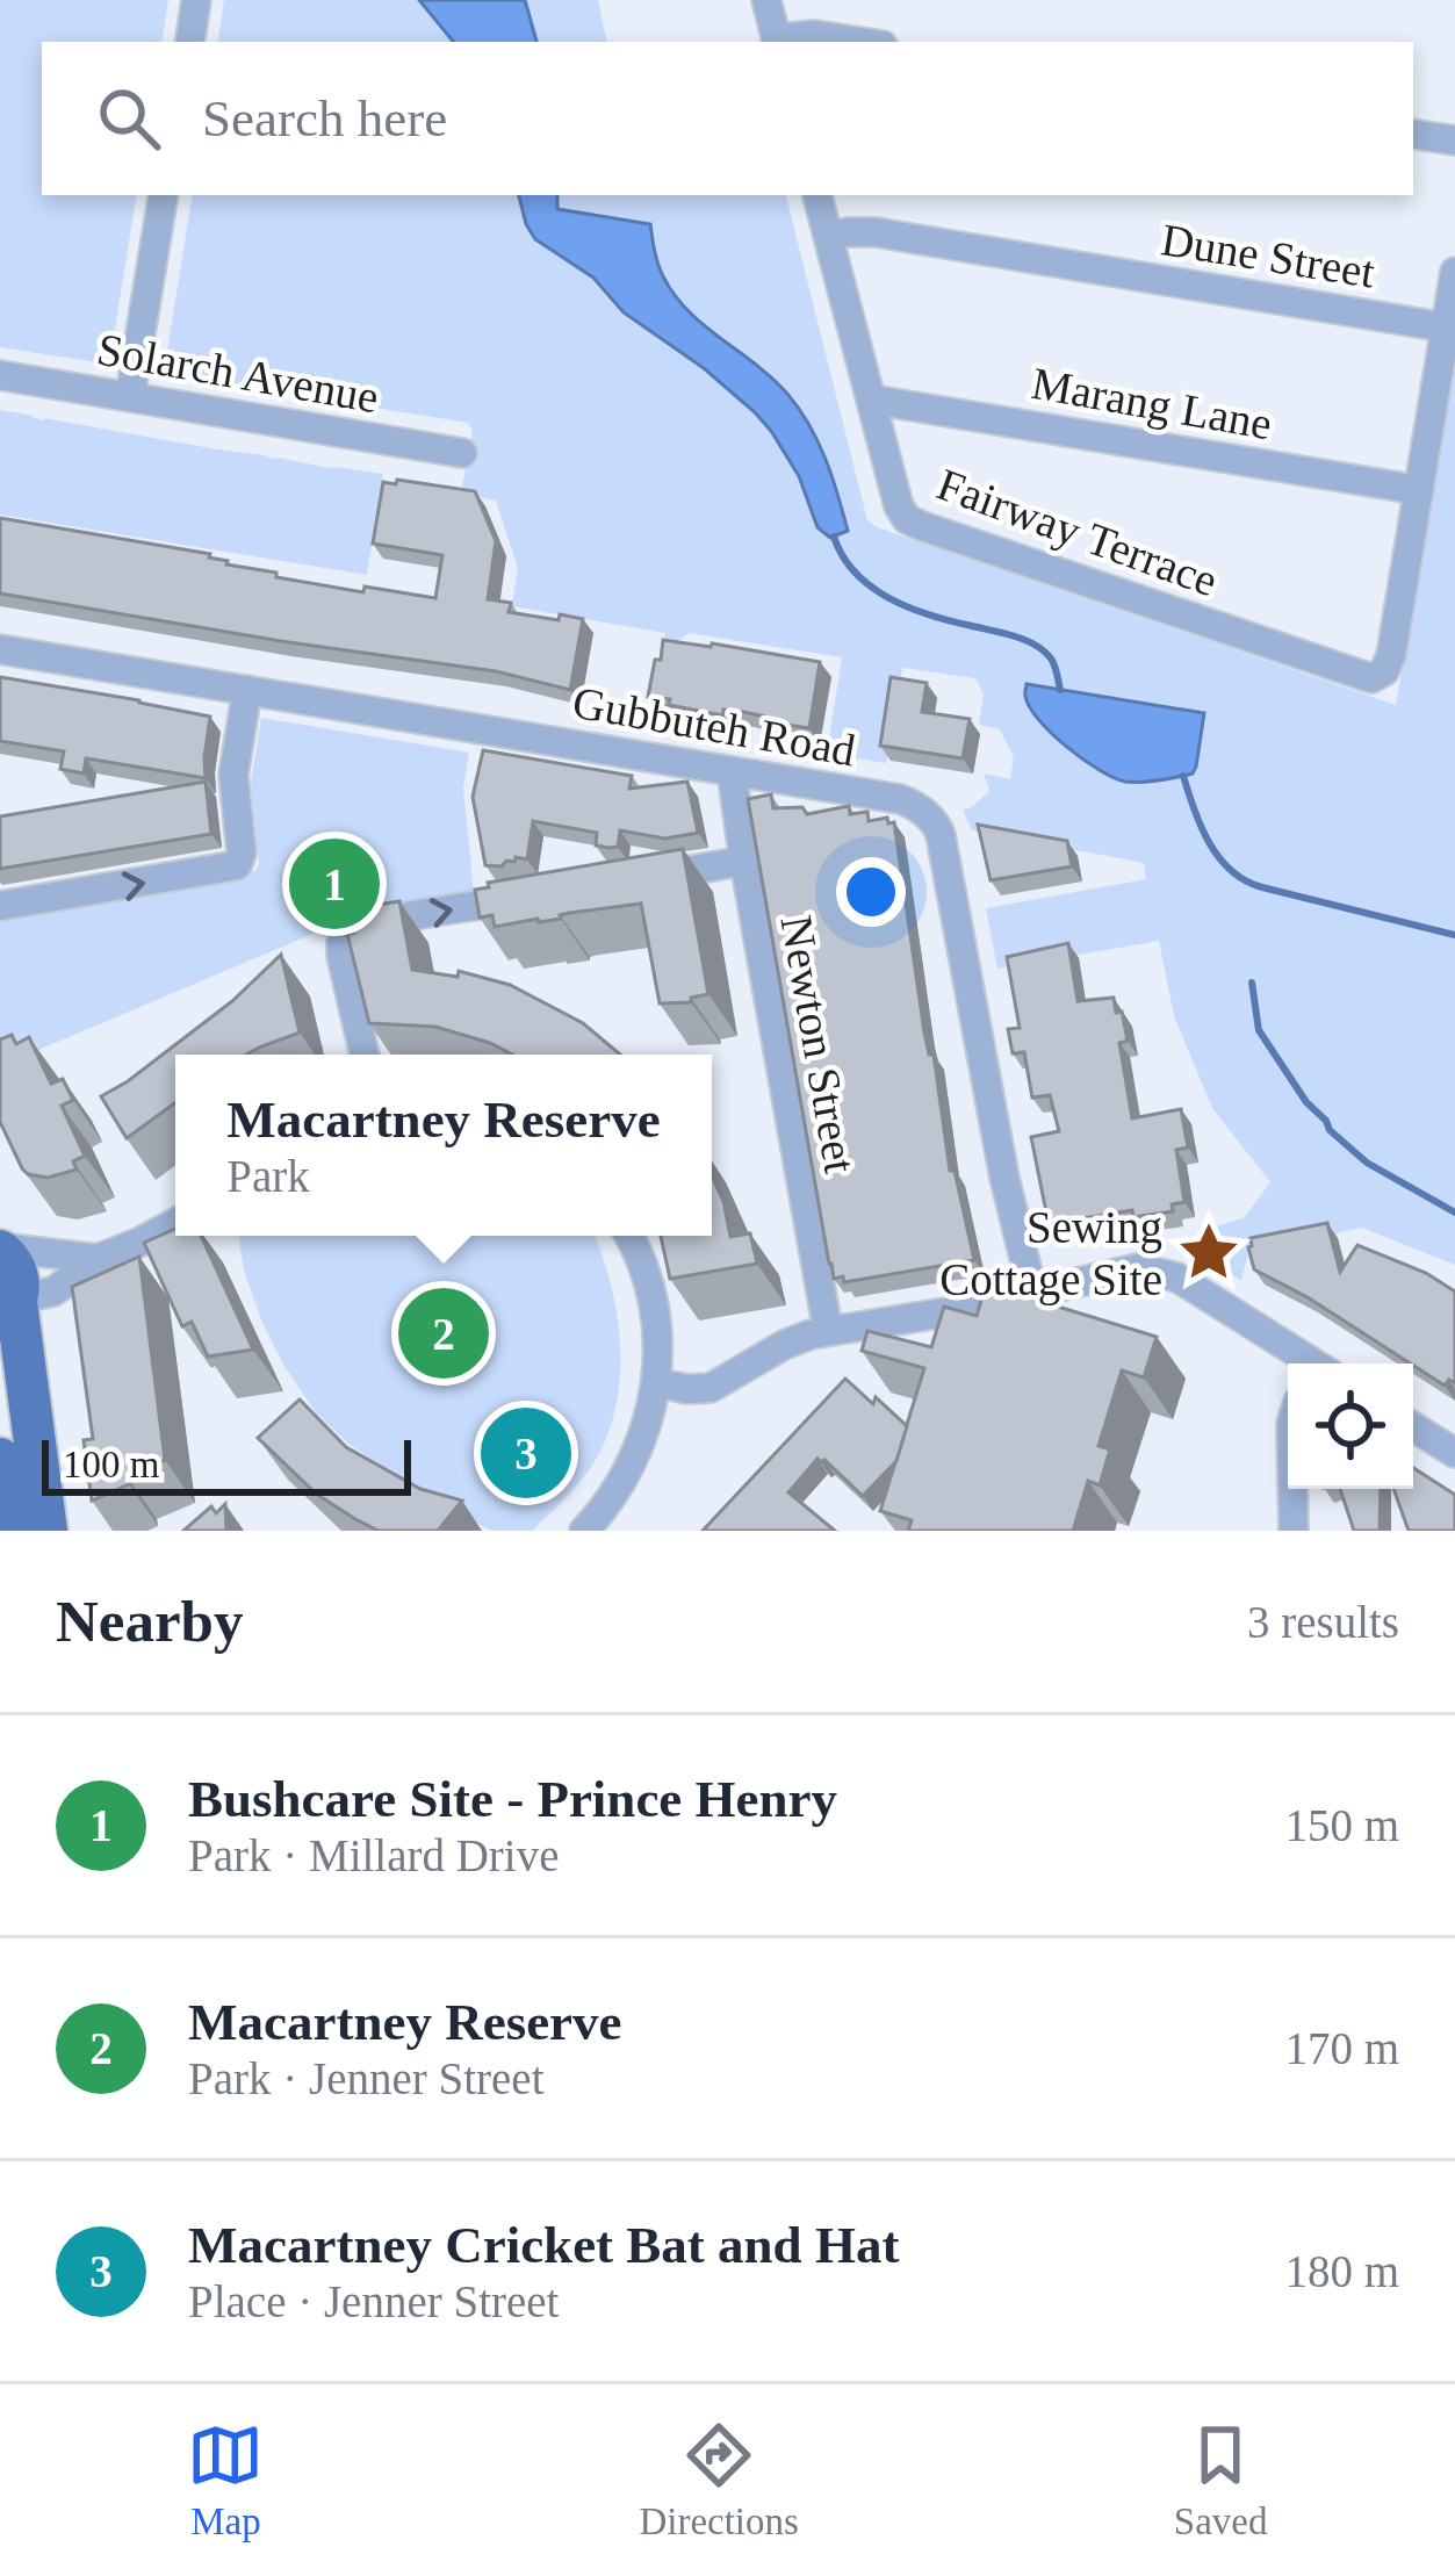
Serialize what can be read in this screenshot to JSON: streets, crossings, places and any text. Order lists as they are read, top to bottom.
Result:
{
  "streets": {
    "street": [
      "Dune Street",
      "Solarch Avenue",
      "Marang Lane",
      "Fairway Terrace",
      "Gubbuteh Road",
      "Newton Street"
    ]
  },
  "crossings": [
    ["Dune Street", "Fairway Terrace"],
    ["Marang Lane", "Fairway Terrace"],
    ["Gubbuteh Road", "Newton Street"]
  ],
  "places": {
    "place": ["Sewing Cottage Site"]
  },
  "scale_bar": "100 m",
  "page": {
    "search": "Search here",
    "pins": ["1", "2", "3"],
    "popup": ["Macartney Reserve", "Park"],
    "scale": "100 m",
    "heading": ["Nearby", "3 results"],
    "list": [
      {
        "mark": "1",
        "name": "Bushcare Site - Prince Henry",
        "note": "Park · Millard Drive",
        "value": "150 m"
      },
      {
        "mark": "2",
        "name": "Macartney Reserve",
        "note": "Park · Jenner Street",
        "value": "170 m"
      },
      {
        "mark": "3",
        "name": "Macartney Cricket Bat and Hat",
        "note": "Place · Jenner Street",
        "value": "180 m"
      }
    ],
    "nav": ["Map", "Directions", "Saved"]
  }
}
